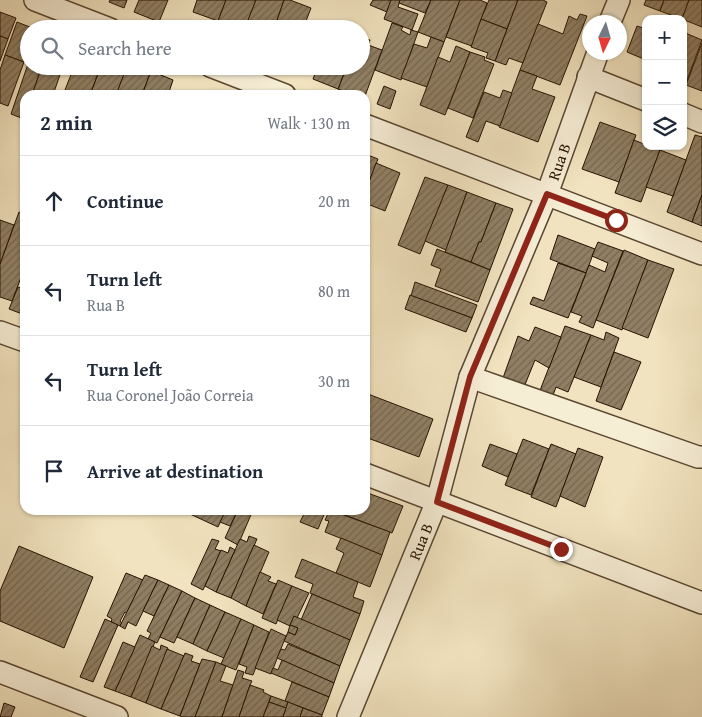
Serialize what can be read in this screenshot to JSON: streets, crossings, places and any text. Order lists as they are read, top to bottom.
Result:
{
  "streets": {
    "street": ["Rua B"]
  },
  "north": "bottom",
  "page": {
    "map_buttons": ["+", "−"],
    "search": "Search here",
    "heading": ["2 min", "Walk · 130 m"],
    "list": [
      ["Continue", "20 m"],
      ["Turn left", "Rua B", "80 m"],
      ["Turn left", "Rua Coronel João Correia", "30 m"],
      "Arrive at destination"
    ]
  }
}
